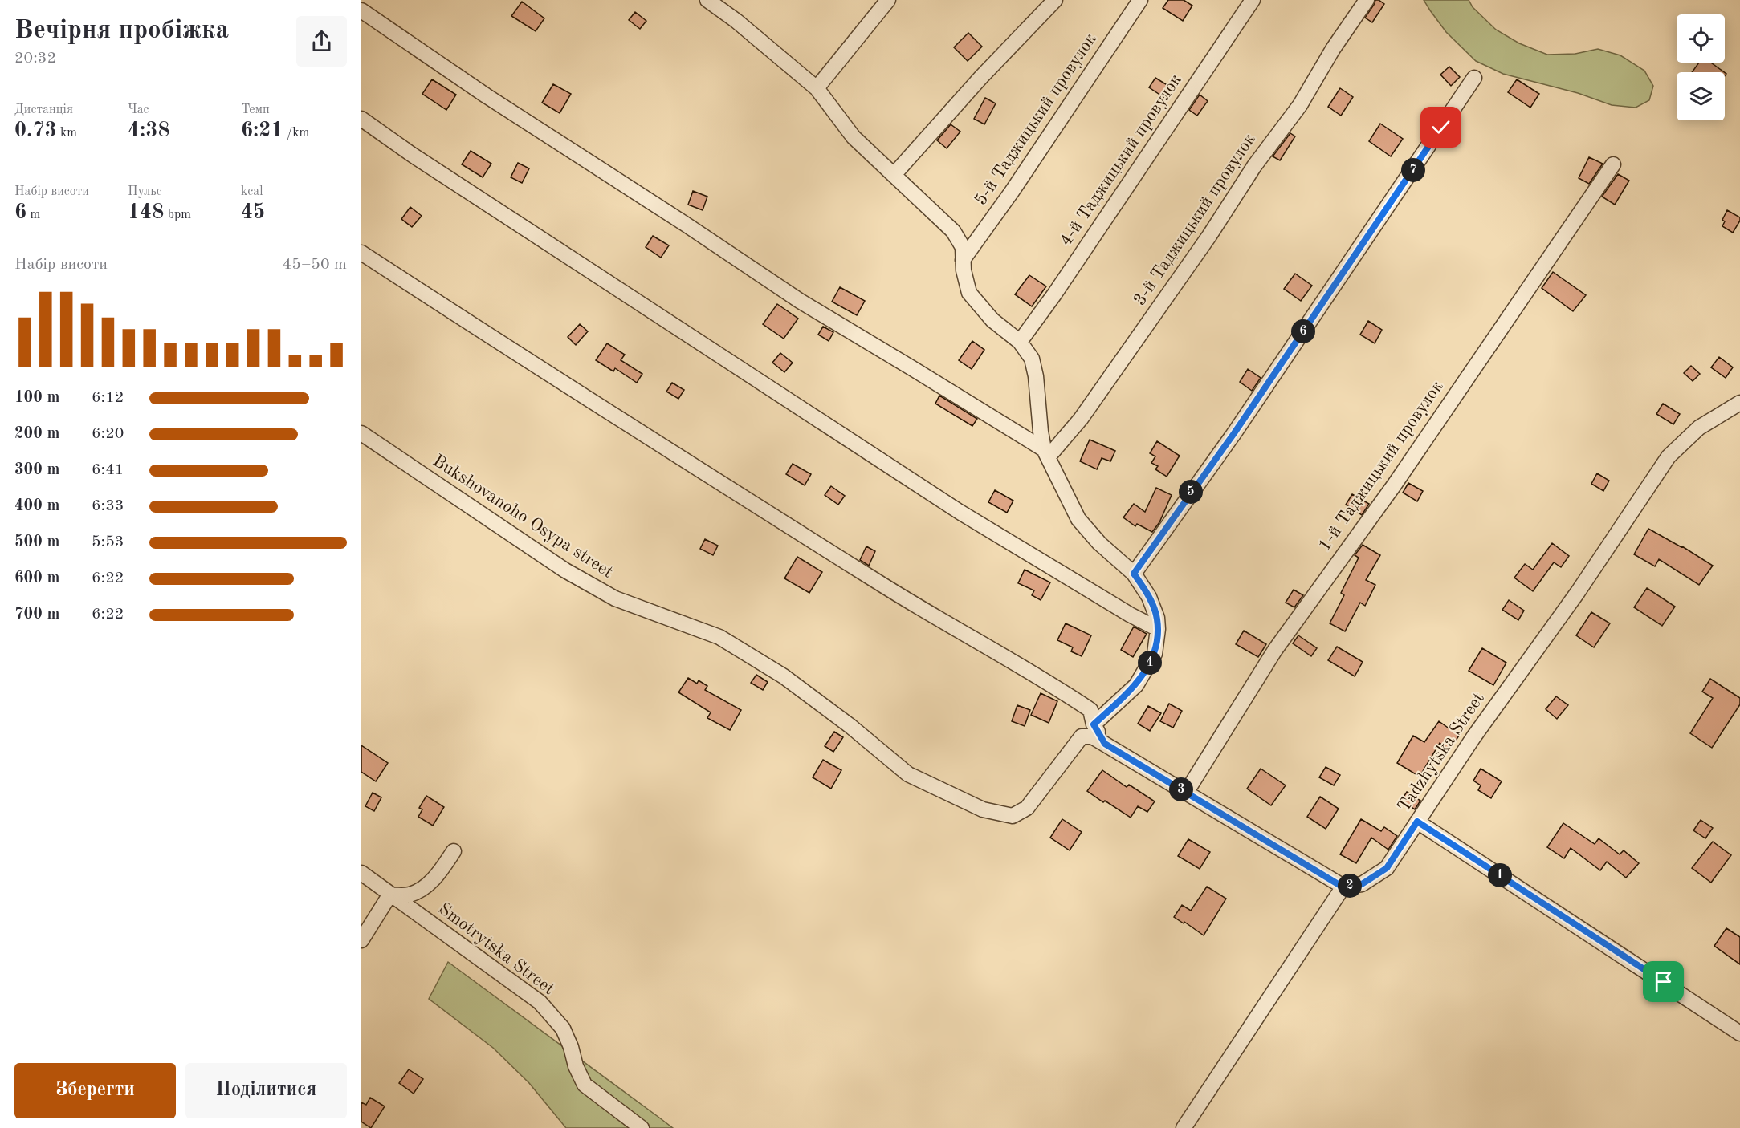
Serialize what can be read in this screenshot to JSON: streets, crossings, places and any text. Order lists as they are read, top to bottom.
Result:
{
  "streets": {
    "street": [
      "5-й Таджицький провулок",
      "4-й Таджицький провулок",
      "3-й Таджицький провулок",
      "1-й Таджицький провулок",
      "Bukshovanoho Osypa street",
      "Tadzhytska Street",
      "Smotrytska Street"
    ]
  },
  "crossings": [
    ["1-й Таджицький провулок", "Bukshovanoho Osypa street"],
    ["Bukshovanoho Osypa street", "Tadzhytska Street"]
  ],
  "page": {
    "heading": ["Вечірня пробіжка", "20:32"],
    "stats": [
      ["Дистанція", "0.73 km"],
      ["Час", "4:38"],
      ["Темп", "6:21 /km"],
      ["Набір висоти", "6 m"],
      ["Пульс", "148 bpm"],
      ["kcal", "45"]
    ],
    "pins": [
      "7",
      "6",
      "5",
      "4",
      "3",
      "1",
      "2"
    ],
    "chart": ["Набір висоти", "45–50 m"],
    "list": [
      {
        "name": "100 m",
        "note": "6:12"
      },
      {
        "name": "200 m",
        "note": "6:20"
      },
      {
        "name": "300 m",
        "note": "6:41"
      },
      {
        "name": "400 m",
        "note": "6:33"
      },
      {
        "name": "500 m",
        "note": "5:53"
      },
      {
        "name": "600 m",
        "note": "6:22"
      },
      {
        "name": "700 m",
        "note": "6:22"
      }
    ],
    "buttons": ["Зберегти", "Поділитися"]
  }
}
